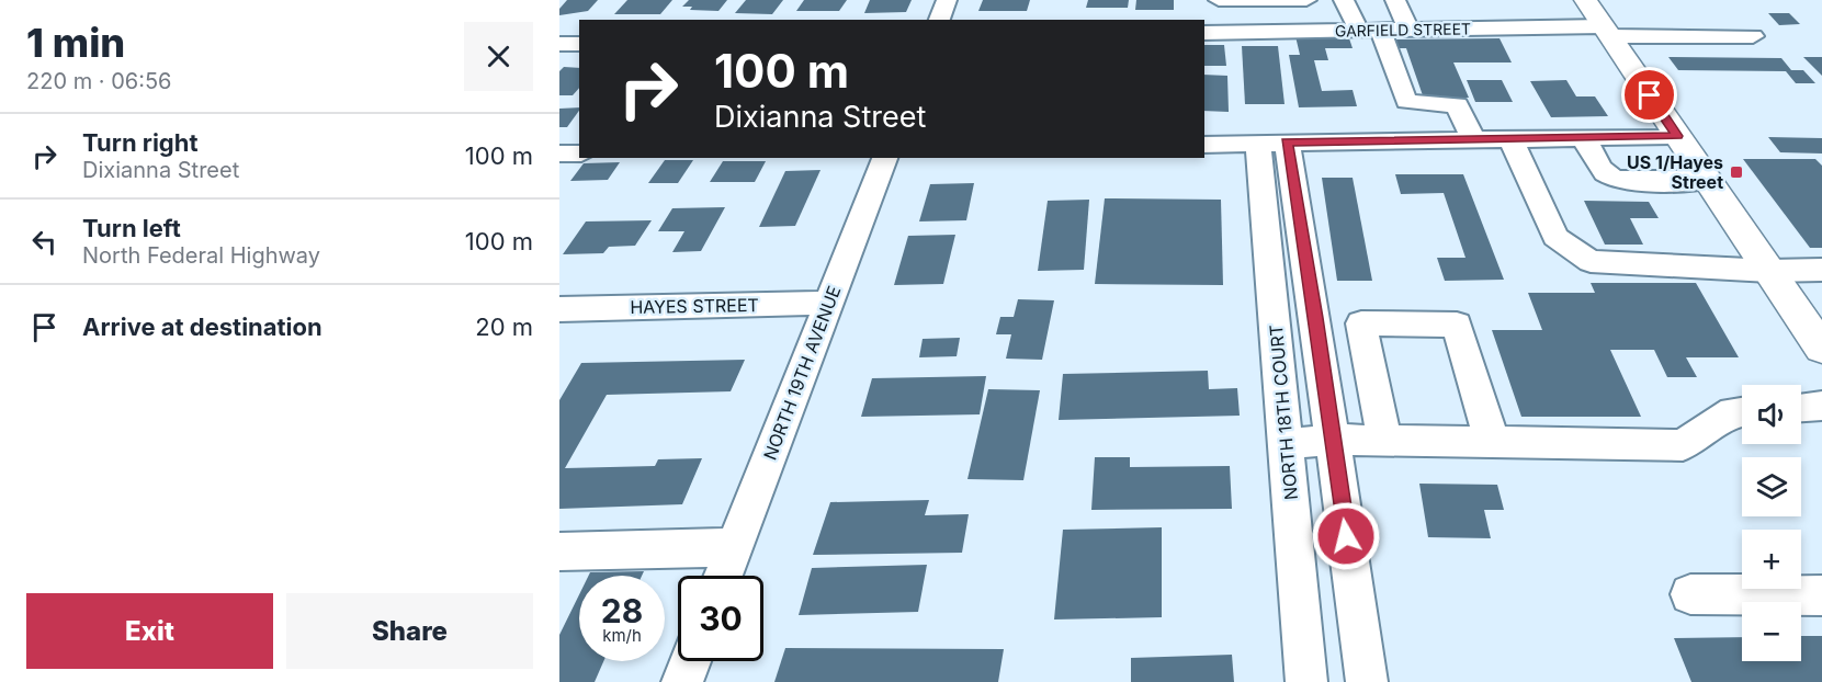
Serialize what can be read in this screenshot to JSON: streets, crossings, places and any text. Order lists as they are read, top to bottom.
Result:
{
  "streets": {
    "street": [
      "GARFIELD STREET",
      "HAYES STREET",
      "NORTH 19TH AVENUE",
      "NORTH 18TH COURT"
    ]
  },
  "crossings": [
    ["HAYES STREET", "NORTH 19TH AVENUE"]
  ],
  "places": {
    "transit": ["US 1/Hayes Street"]
  },
  "page": {
    "heading": ["1 min", "220 m · 06:56"],
    "turn": ["100 m", "Dixianna Street"],
    "list": [
      {
        "name": "Turn right",
        "note": "Dixianna Street",
        "value": "100 m"
      },
      {
        "name": "Turn left",
        "note": "North Federal Highway",
        "value": "100 m"
      },
      {
        "name": "Arrive at destination",
        "value": "20 m"
      }
    ],
    "map_buttons": ["+", "−"],
    "speed": "28 km/h",
    "limit": "30",
    "buttons": ["Exit", "Share"]
  }
}
